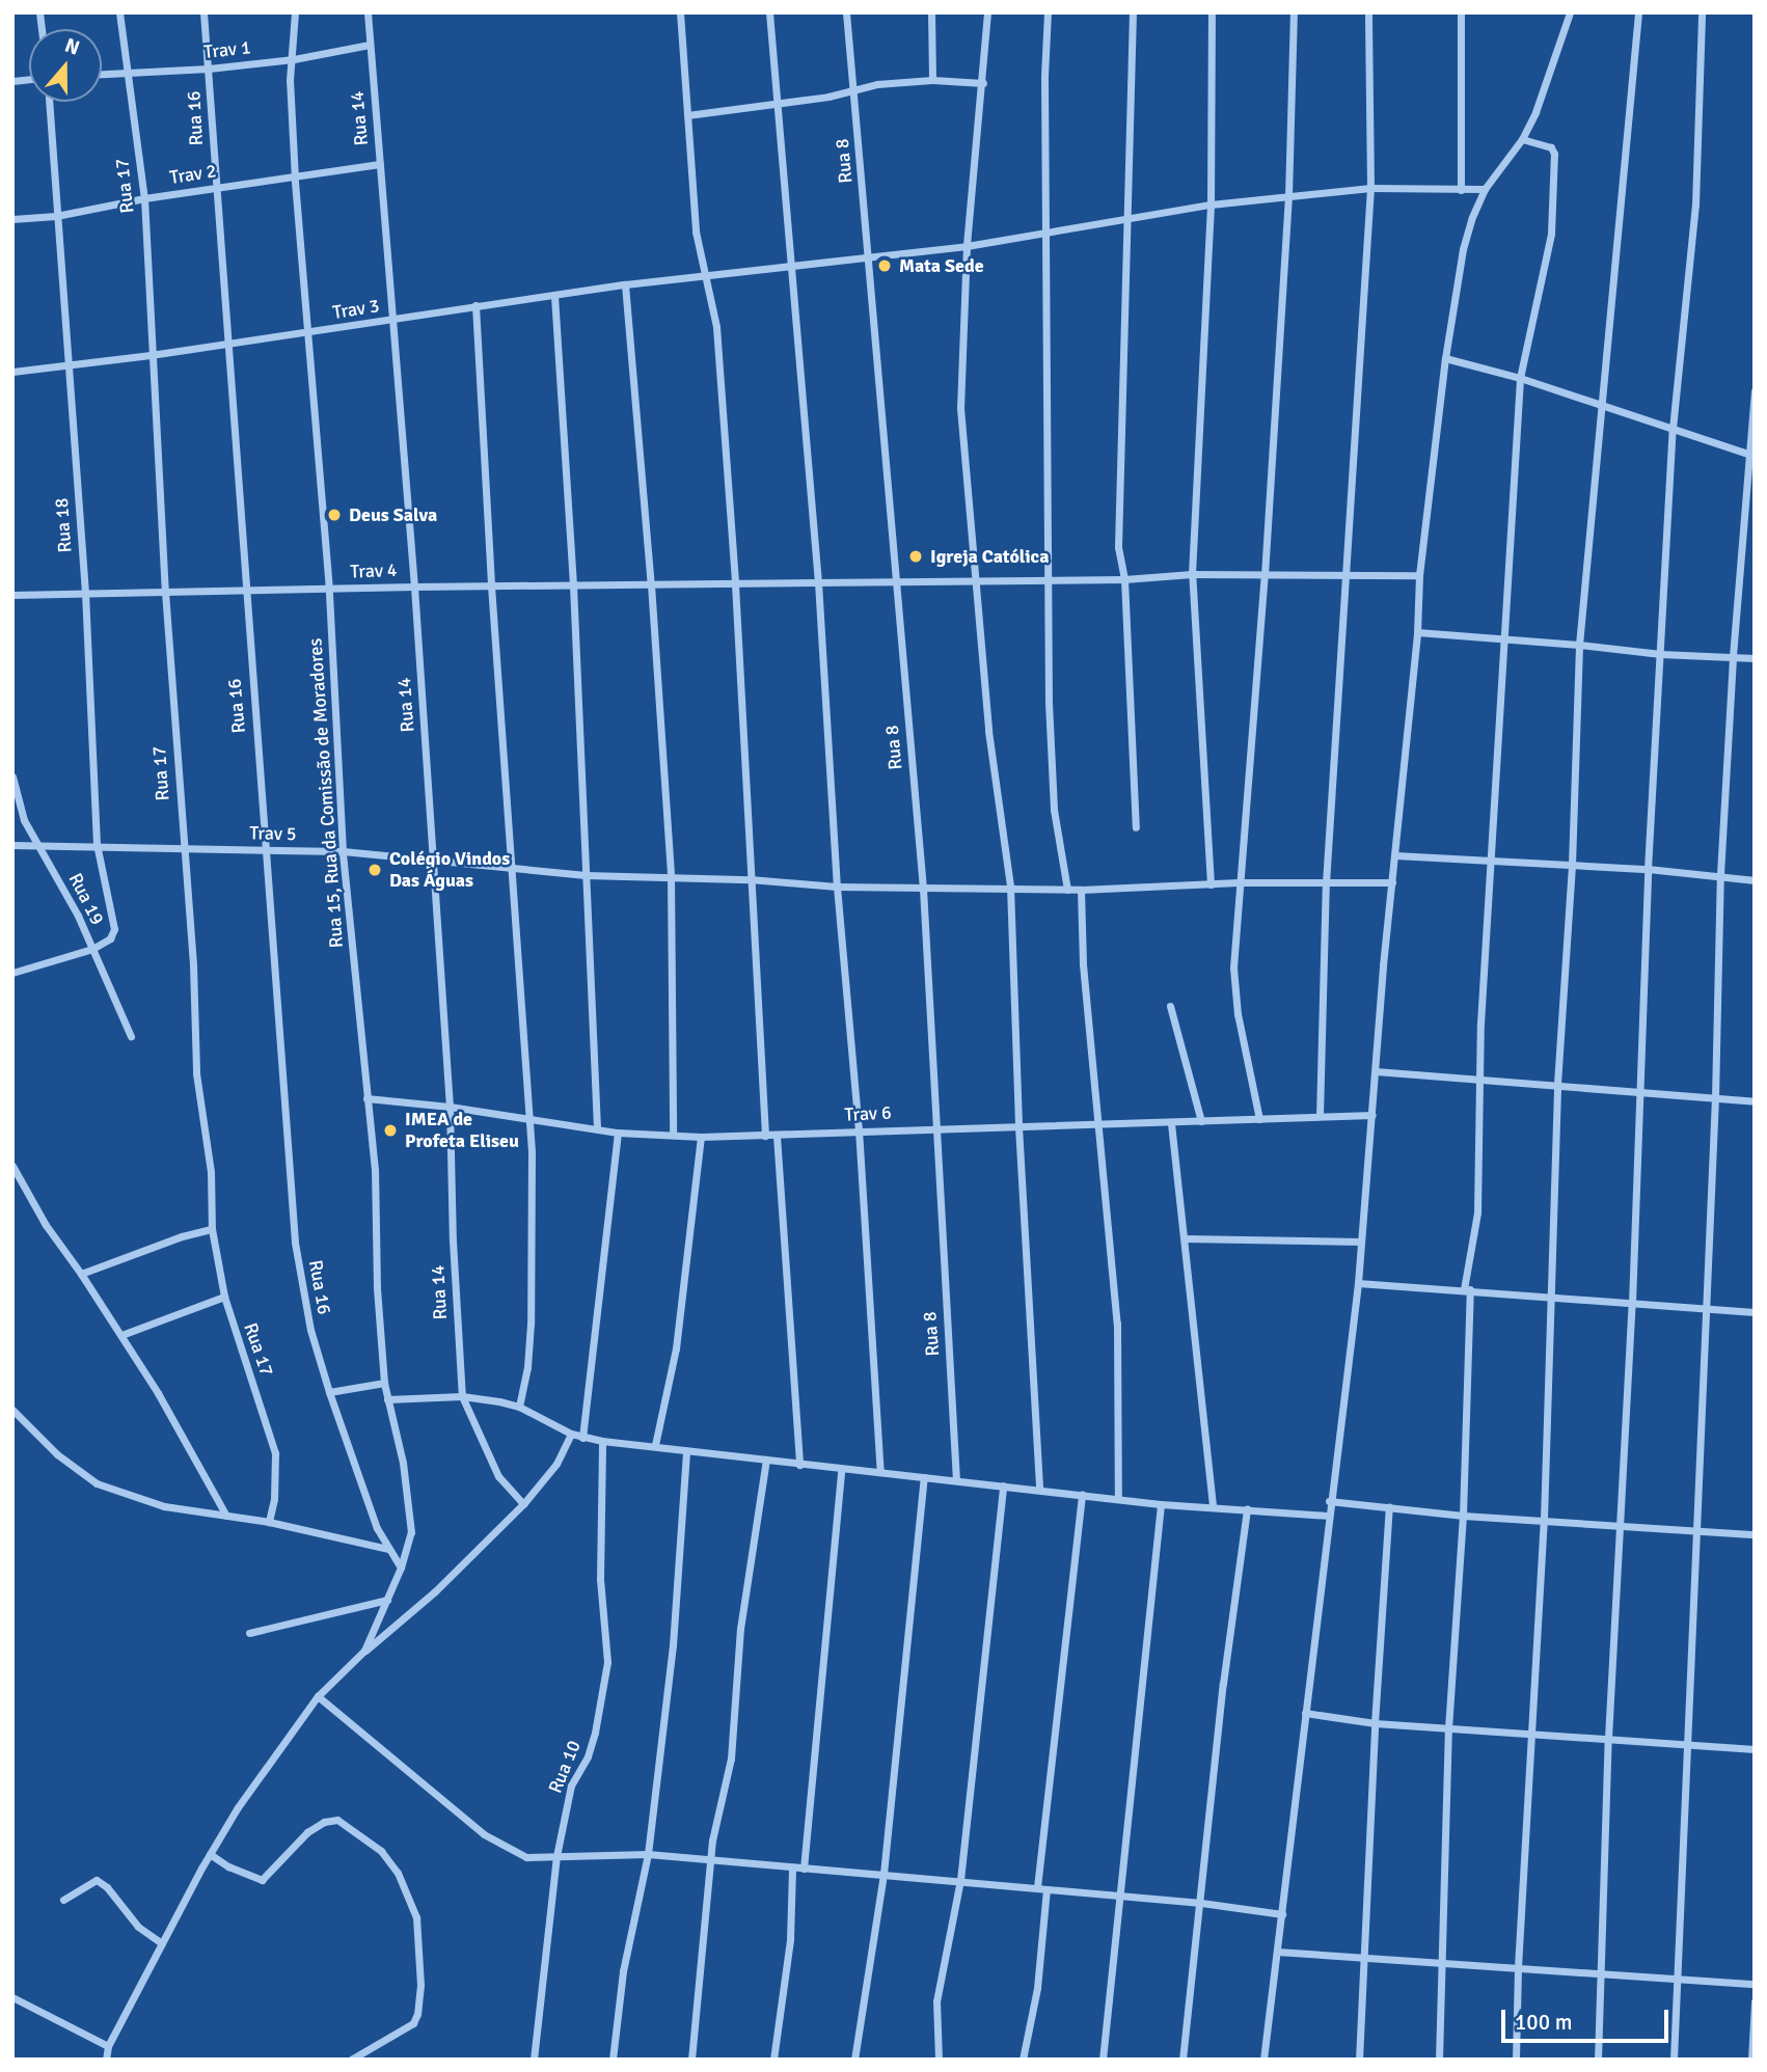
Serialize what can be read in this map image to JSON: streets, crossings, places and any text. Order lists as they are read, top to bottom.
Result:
{
  "streets": {
    "street": [
      "Trav 1",
      "Rua 16",
      "Rua 14",
      "Rua 8",
      "Trav 2",
      "Rua 17",
      "Trav 3",
      "Rua 18",
      "Trav 4",
      "Rua 15, Rua da Comissão de Moradores",
      "Trav 5",
      "Rua 19",
      "Trav 6",
      "Rua 10"
    ]
  },
  "crossings": [
    ["Trav 1", "Rua 16"],
    ["Trav 1", "Rua 14"],
    ["Trav 1", "Rua 17"],
    ["Trav 1", "Rua 15, Rua da Comissão de Moradores"],
    ["Rua 16", "Trav 2"],
    ["Rua 16", "Trav 3"],
    ["Rua 16", "Trav 4"],
    ["Rua 16", "Rua 15, Rua da Comissão de Moradores"],
    ["Rua 16", "Trav 5"],
    ["Rua 14", "Trav 2"],
    ["Rua 14", "Trav 3"],
    ["Rua 14", "Trav 4"],
    ["Rua 14", "Trav 5"],
    ["Rua 14", "Trav 6"],
    ["Rua 8", "Trav 3"],
    ["Rua 8", "Trav 4"],
    ["Rua 8", "Trav 5"],
    ["Rua 8", "Trav 6"],
    ["Trav 2", "Rua 17"],
    ["Trav 2", "Rua 18"],
    ["Trav 2", "Rua 15, Rua da Comissão de Moradores"],
    ["Rua 17", "Trav 3"],
    ["Rua 17", "Trav 4"],
    ["Rua 17", "Trav 5"],
    ["Trav 3", "Rua 18"],
    ["Trav 3", "Rua 15, Rua da Comissão de Moradores"],
    ["Rua 18", "Trav 4"],
    ["Rua 18", "Trav 5"],
    ["Rua 18", "Rua 19"],
    ["Trav 4", "Rua 15, Rua da Comissão de Moradores"],
    ["Rua 15, Rua da Comissão de Moradores", "Trav 5"],
    ["Rua 15, Rua da Comissão de Moradores", "Trav 6"],
    ["Trav 5", "Rua 19"]
  ],
  "places": [
    "Mata Sede",
    "Deus Salva",
    "Igreja Católica",
    "Colégio Vindos Das Águas",
    "IMEA de Profeta Eliseu"
  ],
  "scale_bar": "100 m",
  "north": "top"
}
